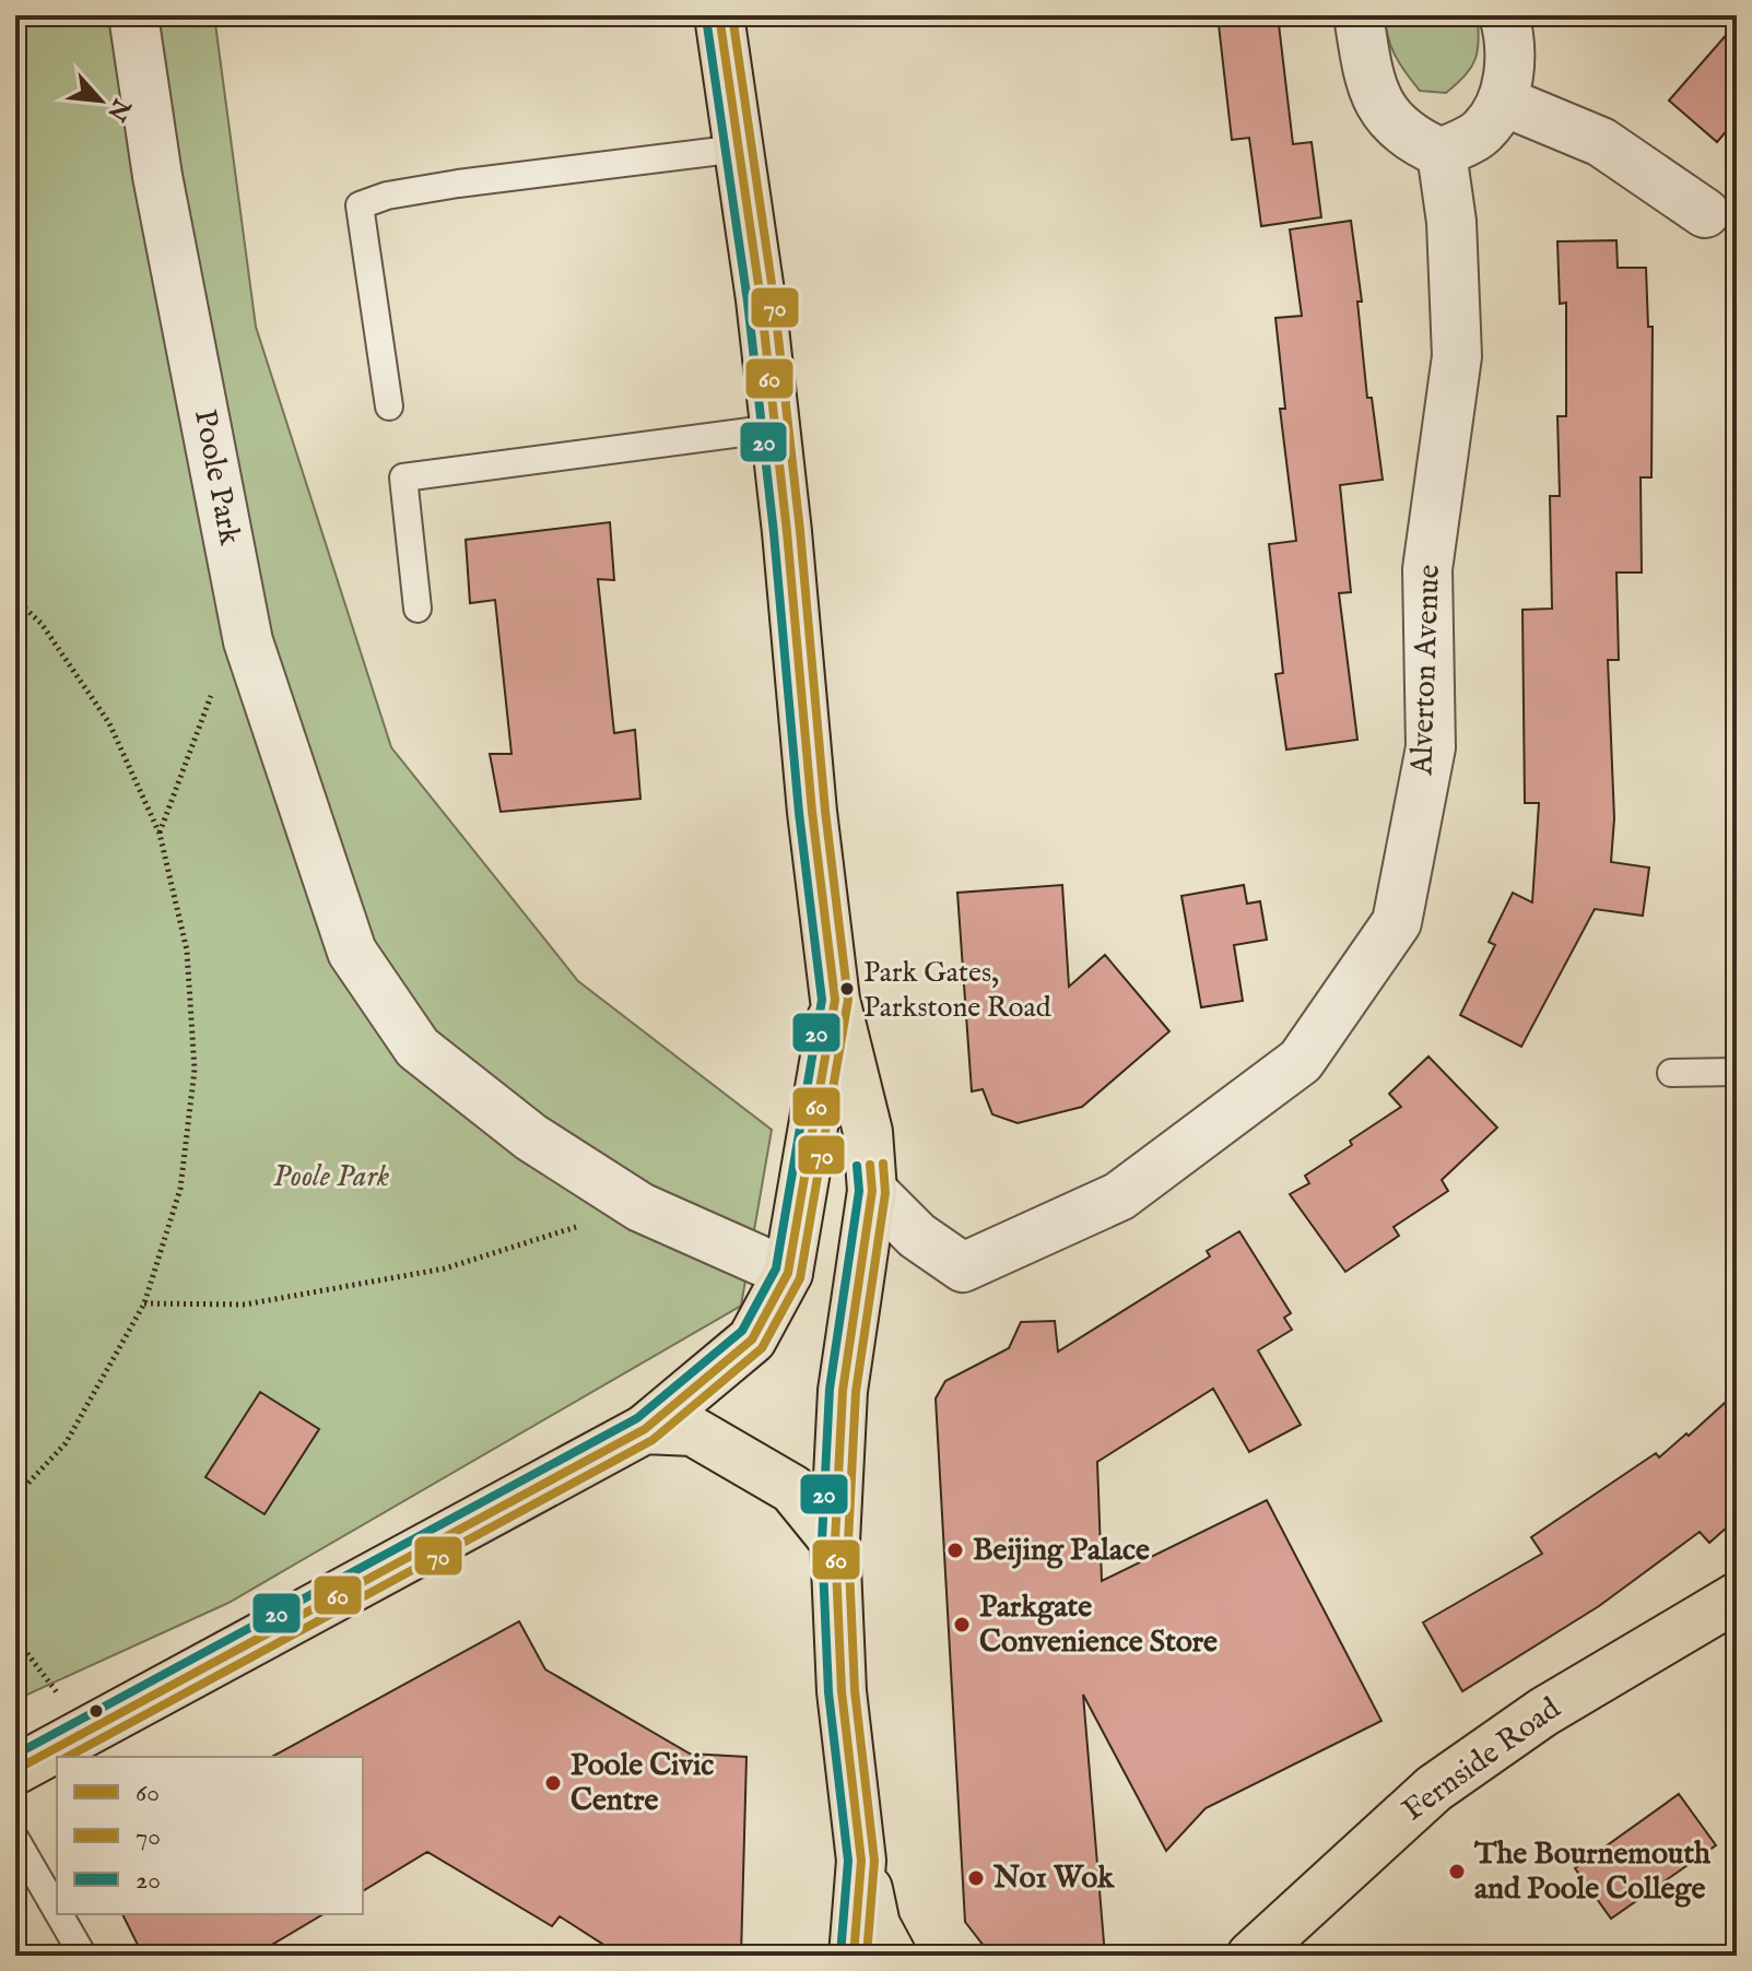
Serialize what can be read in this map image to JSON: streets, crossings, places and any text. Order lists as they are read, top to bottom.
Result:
{
  "streets": {
    "main road": ["Fernside Road"],
    "street": ["Poole Park", "Alverton Avenue"]
  },
  "parks": ["Poole Park"],
  "places": [
    "Park Gates, Parkstone Road",
    "Beijing Palace",
    "Parkgate Convenience Store",
    "Poole Civic Centre",
    "The Bournemouth and Poole College",
    "No1 Wok"
  ],
  "lines": ["transit line 60", "transit line 70", "transit line 20"],
  "legend": ["60", "70", "20"],
  "north": "bottom right"
}
